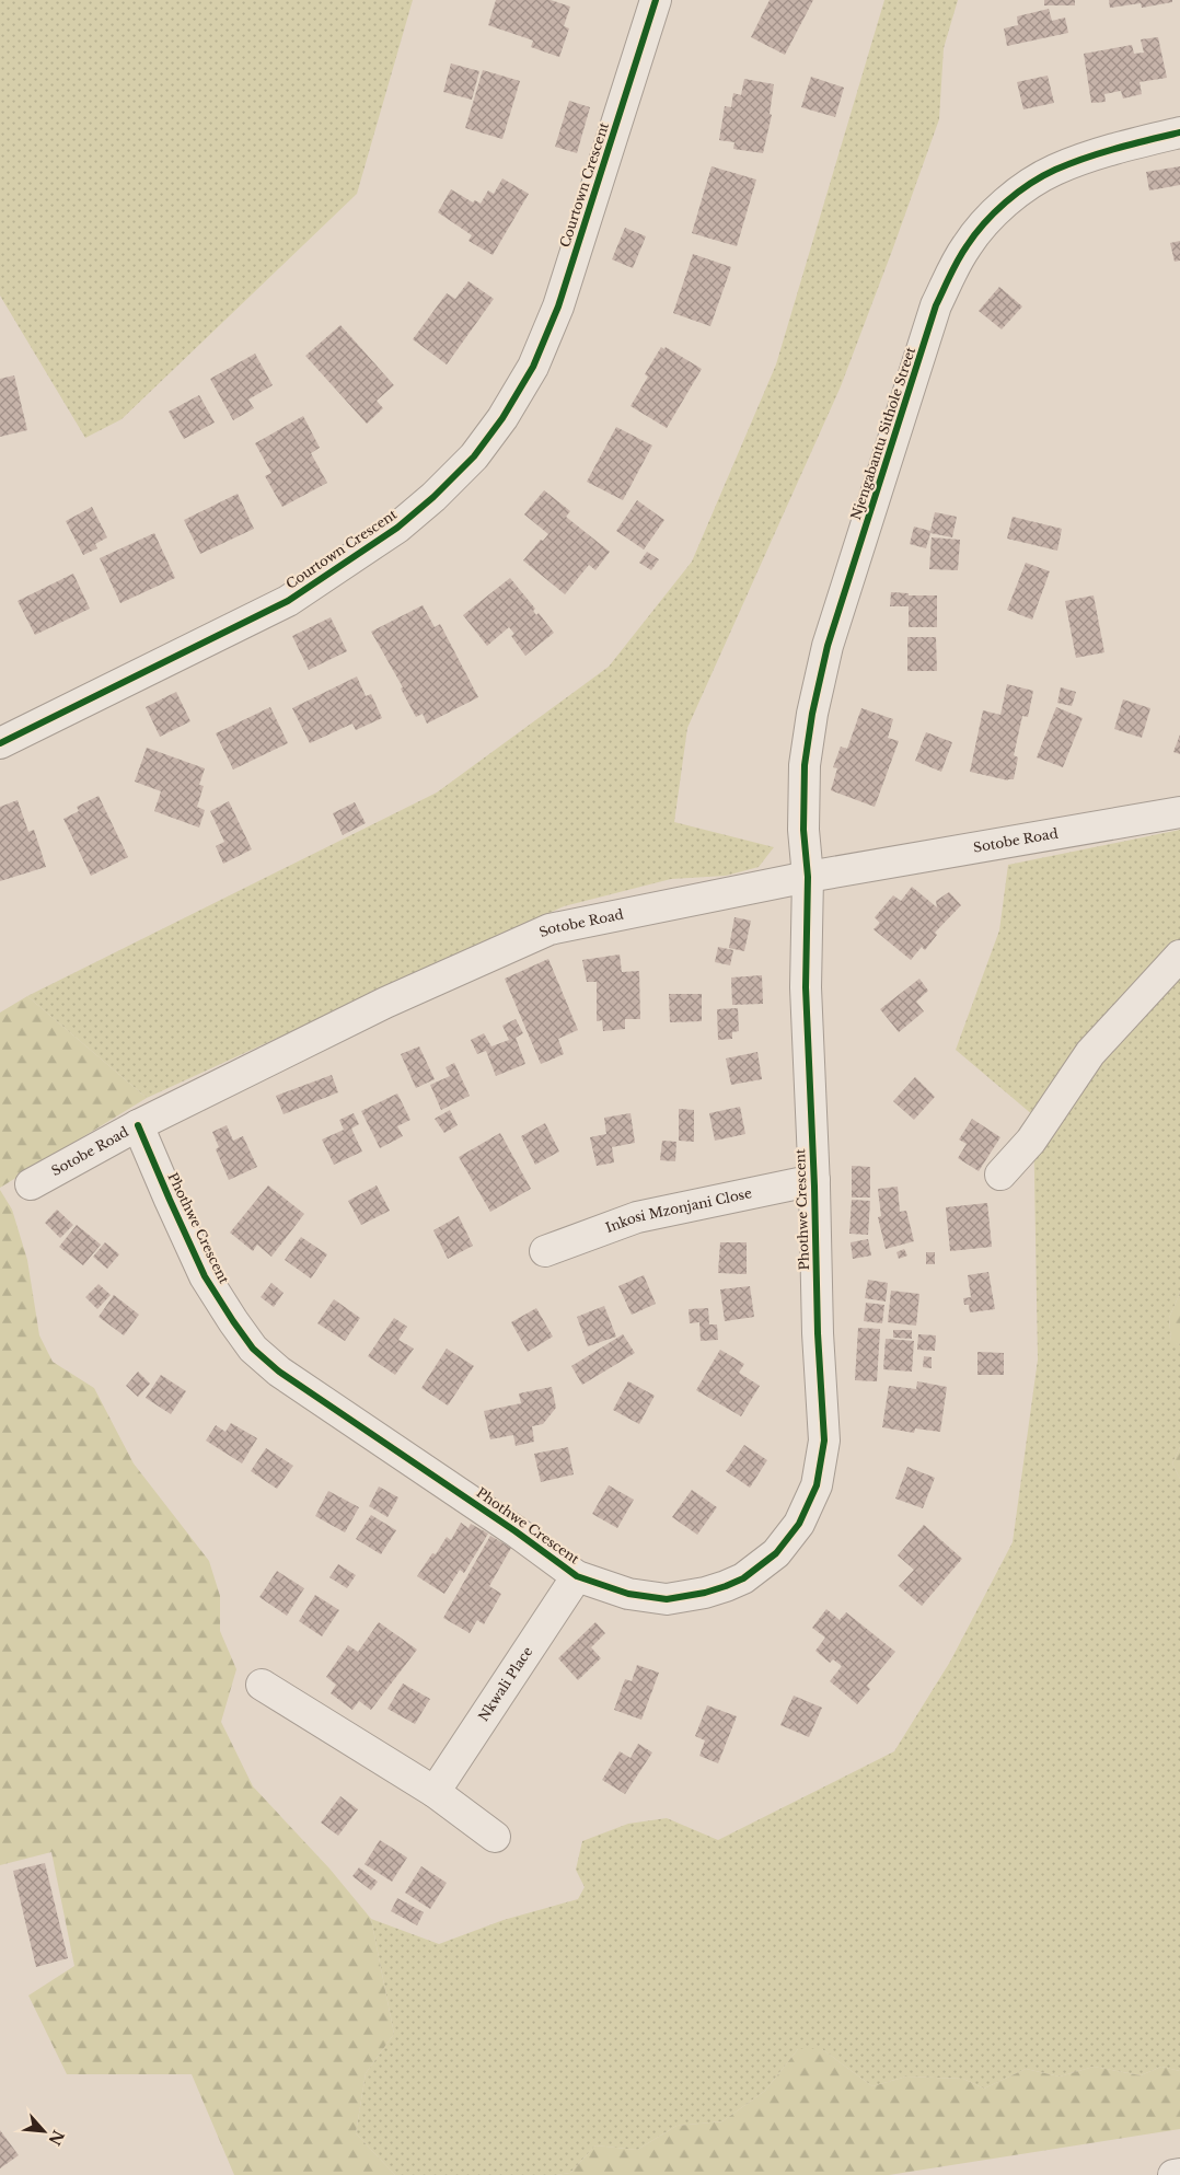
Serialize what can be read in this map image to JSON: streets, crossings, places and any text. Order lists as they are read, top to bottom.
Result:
{
  "streets": {
    "street": [
      "Courtown Crescent",
      "Njengabantu Sithole Street",
      "Sotobe Road",
      "Phothwe Crescent",
      "Inkosi Mzonjani Close",
      "Nkwali Place"
    ]
  },
  "crossings": [
    ["Njengabantu Sithole Street", "Sotobe Road"],
    ["Njengabantu Sithole Street", "Phothwe Crescent"],
    ["Sotobe Road", "Phothwe Crescent"],
    ["Phothwe Crescent", "Inkosi Mzonjani Close"],
    ["Phothwe Crescent", "Nkwali Place"]
  ],
  "north": "bottom right"
}
